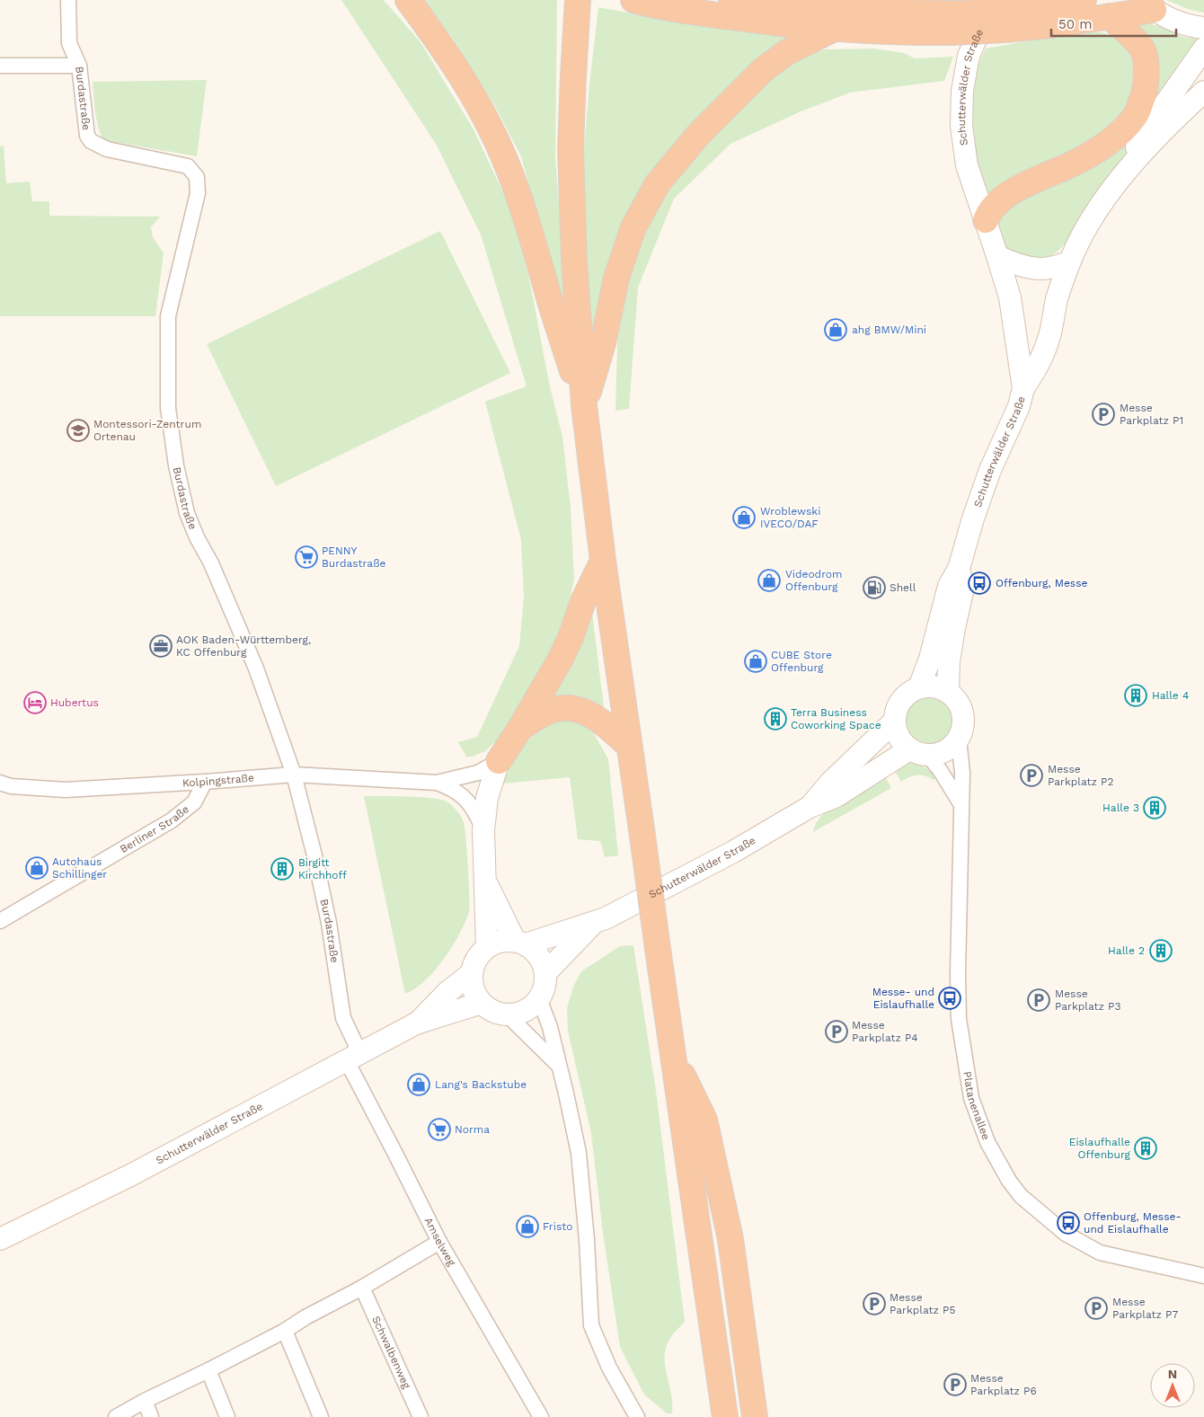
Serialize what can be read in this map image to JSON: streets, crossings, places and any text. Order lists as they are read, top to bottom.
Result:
{
  "streets": {
    "main road": ["Schutterwälder Straße"],
    "street": [
      "Burdastraße",
      "Kolpingstraße",
      "Berliner Straße",
      "Platanenallee",
      "Amselweg",
      "Schwalbenweg"
    ]
  },
  "crossings": [
    ["Schutterwälder Straße", "Burdastraße"],
    ["Schutterwälder Straße", "Platanenallee"],
    ["Schutterwälder Straße", "Amselweg"],
    ["Burdastraße", "Kolpingstraße"],
    ["Burdastraße", "Amselweg"],
    ["Kolpingstraße", "Berliner Straße"]
  ],
  "places": {
    "shop": [
      "ahg BMW/Mini",
      "Wroblewski IVECO/DAF",
      "Videodrom Offenburg",
      "CUBE Store Offenburg",
      "Autohaus Schillinger",
      "Lang's Backstube",
      "Fristo"
    ],
    "parking": [
      "Messe Parkplatz P1",
      "Messe Parkplatz P2",
      "Messe Parkplatz P3",
      "Messe Parkplatz P4",
      "Messe Parkplatz P5",
      "Messe Parkplatz P7",
      "Messe Parkplatz P6"
    ],
    "school or university": ["Montessori-Zentrum Ortenau"],
    "supermarket": ["PENNY Burdastraße", "Norma"],
    "bus stop": ["Offenburg, Messe", "Messe- und Eislaufhalle", "Offenburg, Messe- und Eislaufhalle"],
    "fuel station": ["Shell"],
    "office": ["AOK Baden-Württemberg, KC Offenburg"],
    "building": [
      "Halle 4",
      "Terra Business Coworking Space",
      "Halle 3",
      "Birgitt Kirchhoff",
      "Halle 2",
      "Eislaufhalle Offenburg"
    ],
    "hotel": ["Hubertus"]
  },
  "scale_bar": "50 m",
  "north": "top"
}
